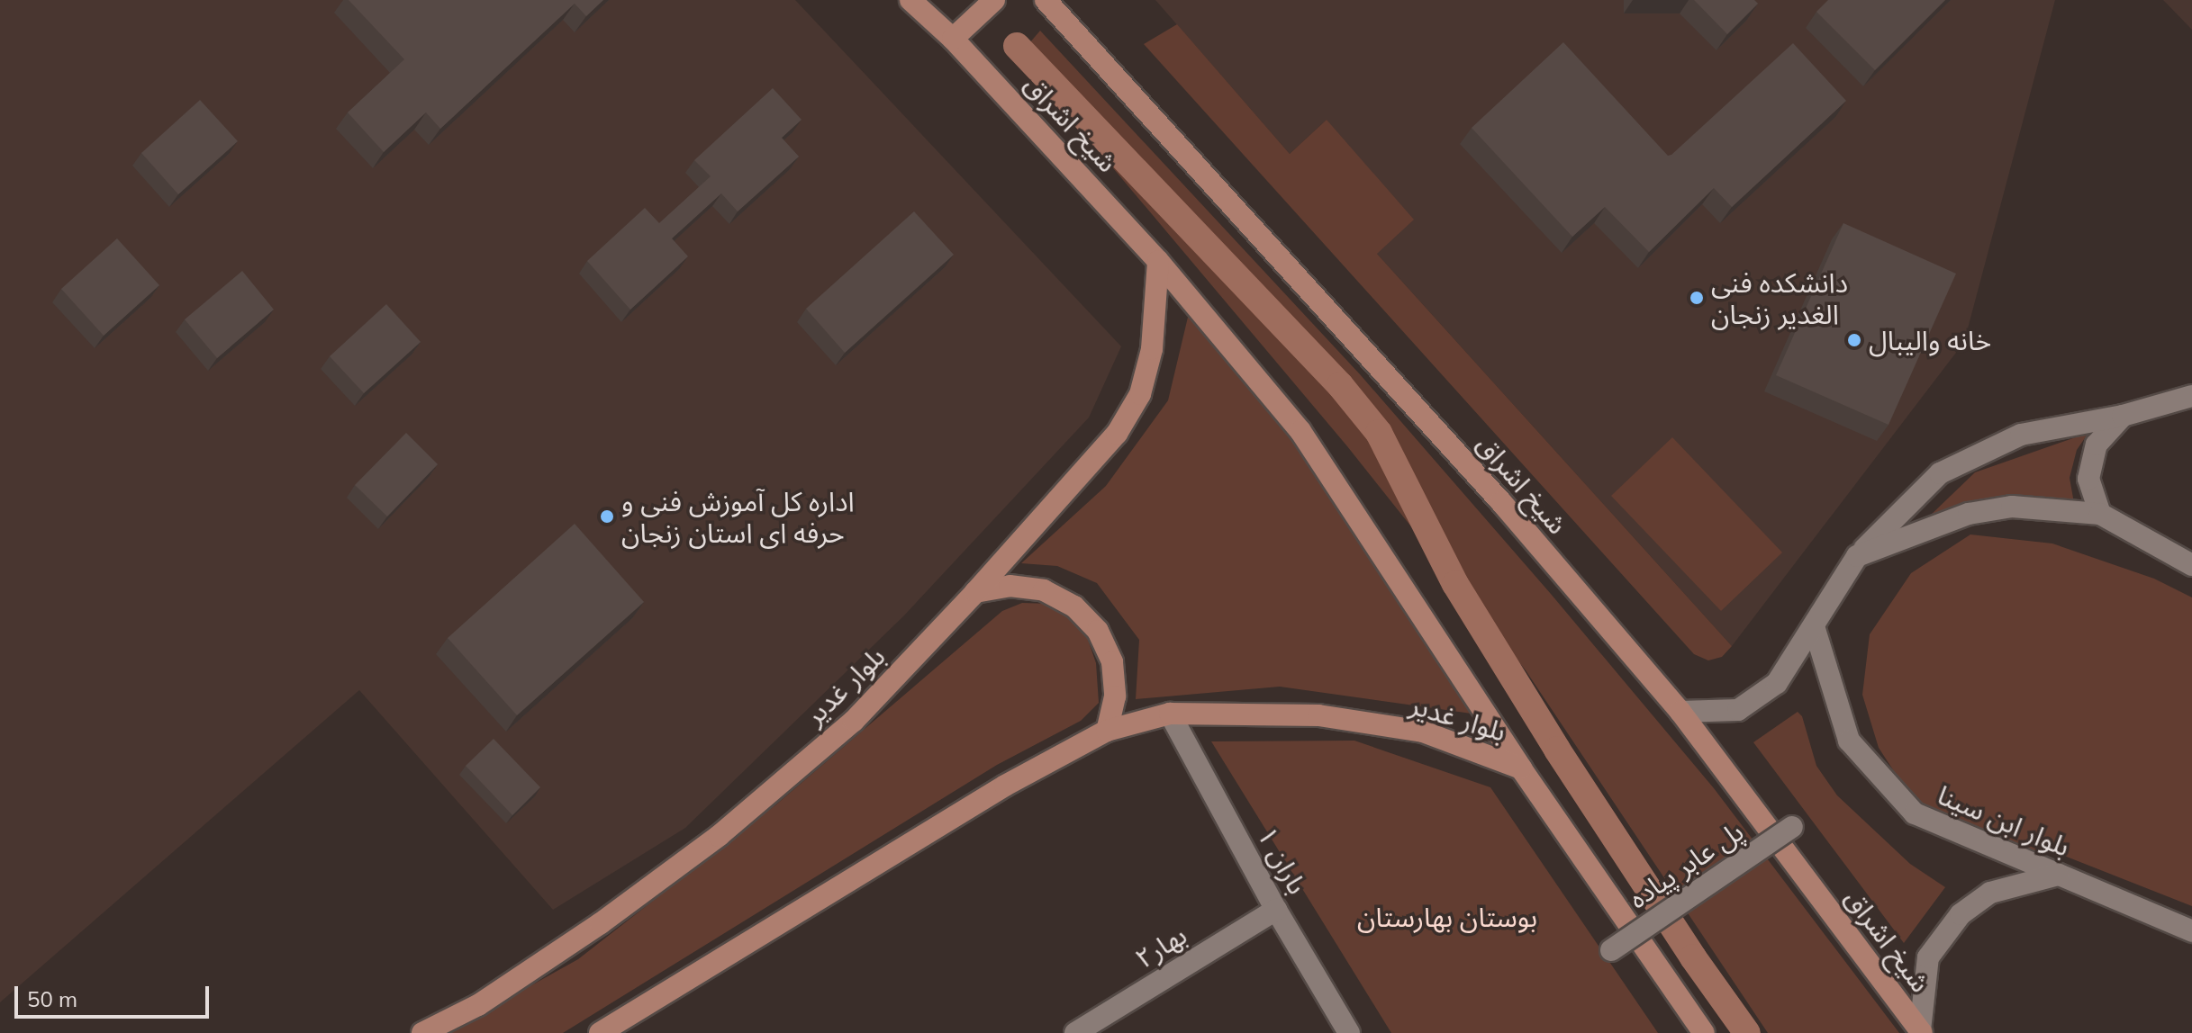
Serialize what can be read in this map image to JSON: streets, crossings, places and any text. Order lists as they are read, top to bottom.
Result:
{
  "streets": {
    "main road": ["شیخ اشراق", "بلوار غدیر"],
    "street": [
      "بلوار ابن سینا",
      "باران ۱",
      "پل عابر پیاده",
      "بهار۲"
    ]
  },
  "crossings": [
    ["شیخ اشراق", "بلوار غدیر"],
    ["بلوار غدیر", "باران ۱"],
    ["باران ۱", "بهار۲"]
  ],
  "parks": ["بوستان بهارستان"],
  "places": ["دانشکده فنی الغدیر زنجان", "خانه والیبال", "اداره کل آموزش فنی و حرفه ای استان زنجان"],
  "scale_bar": "50 m"
}
